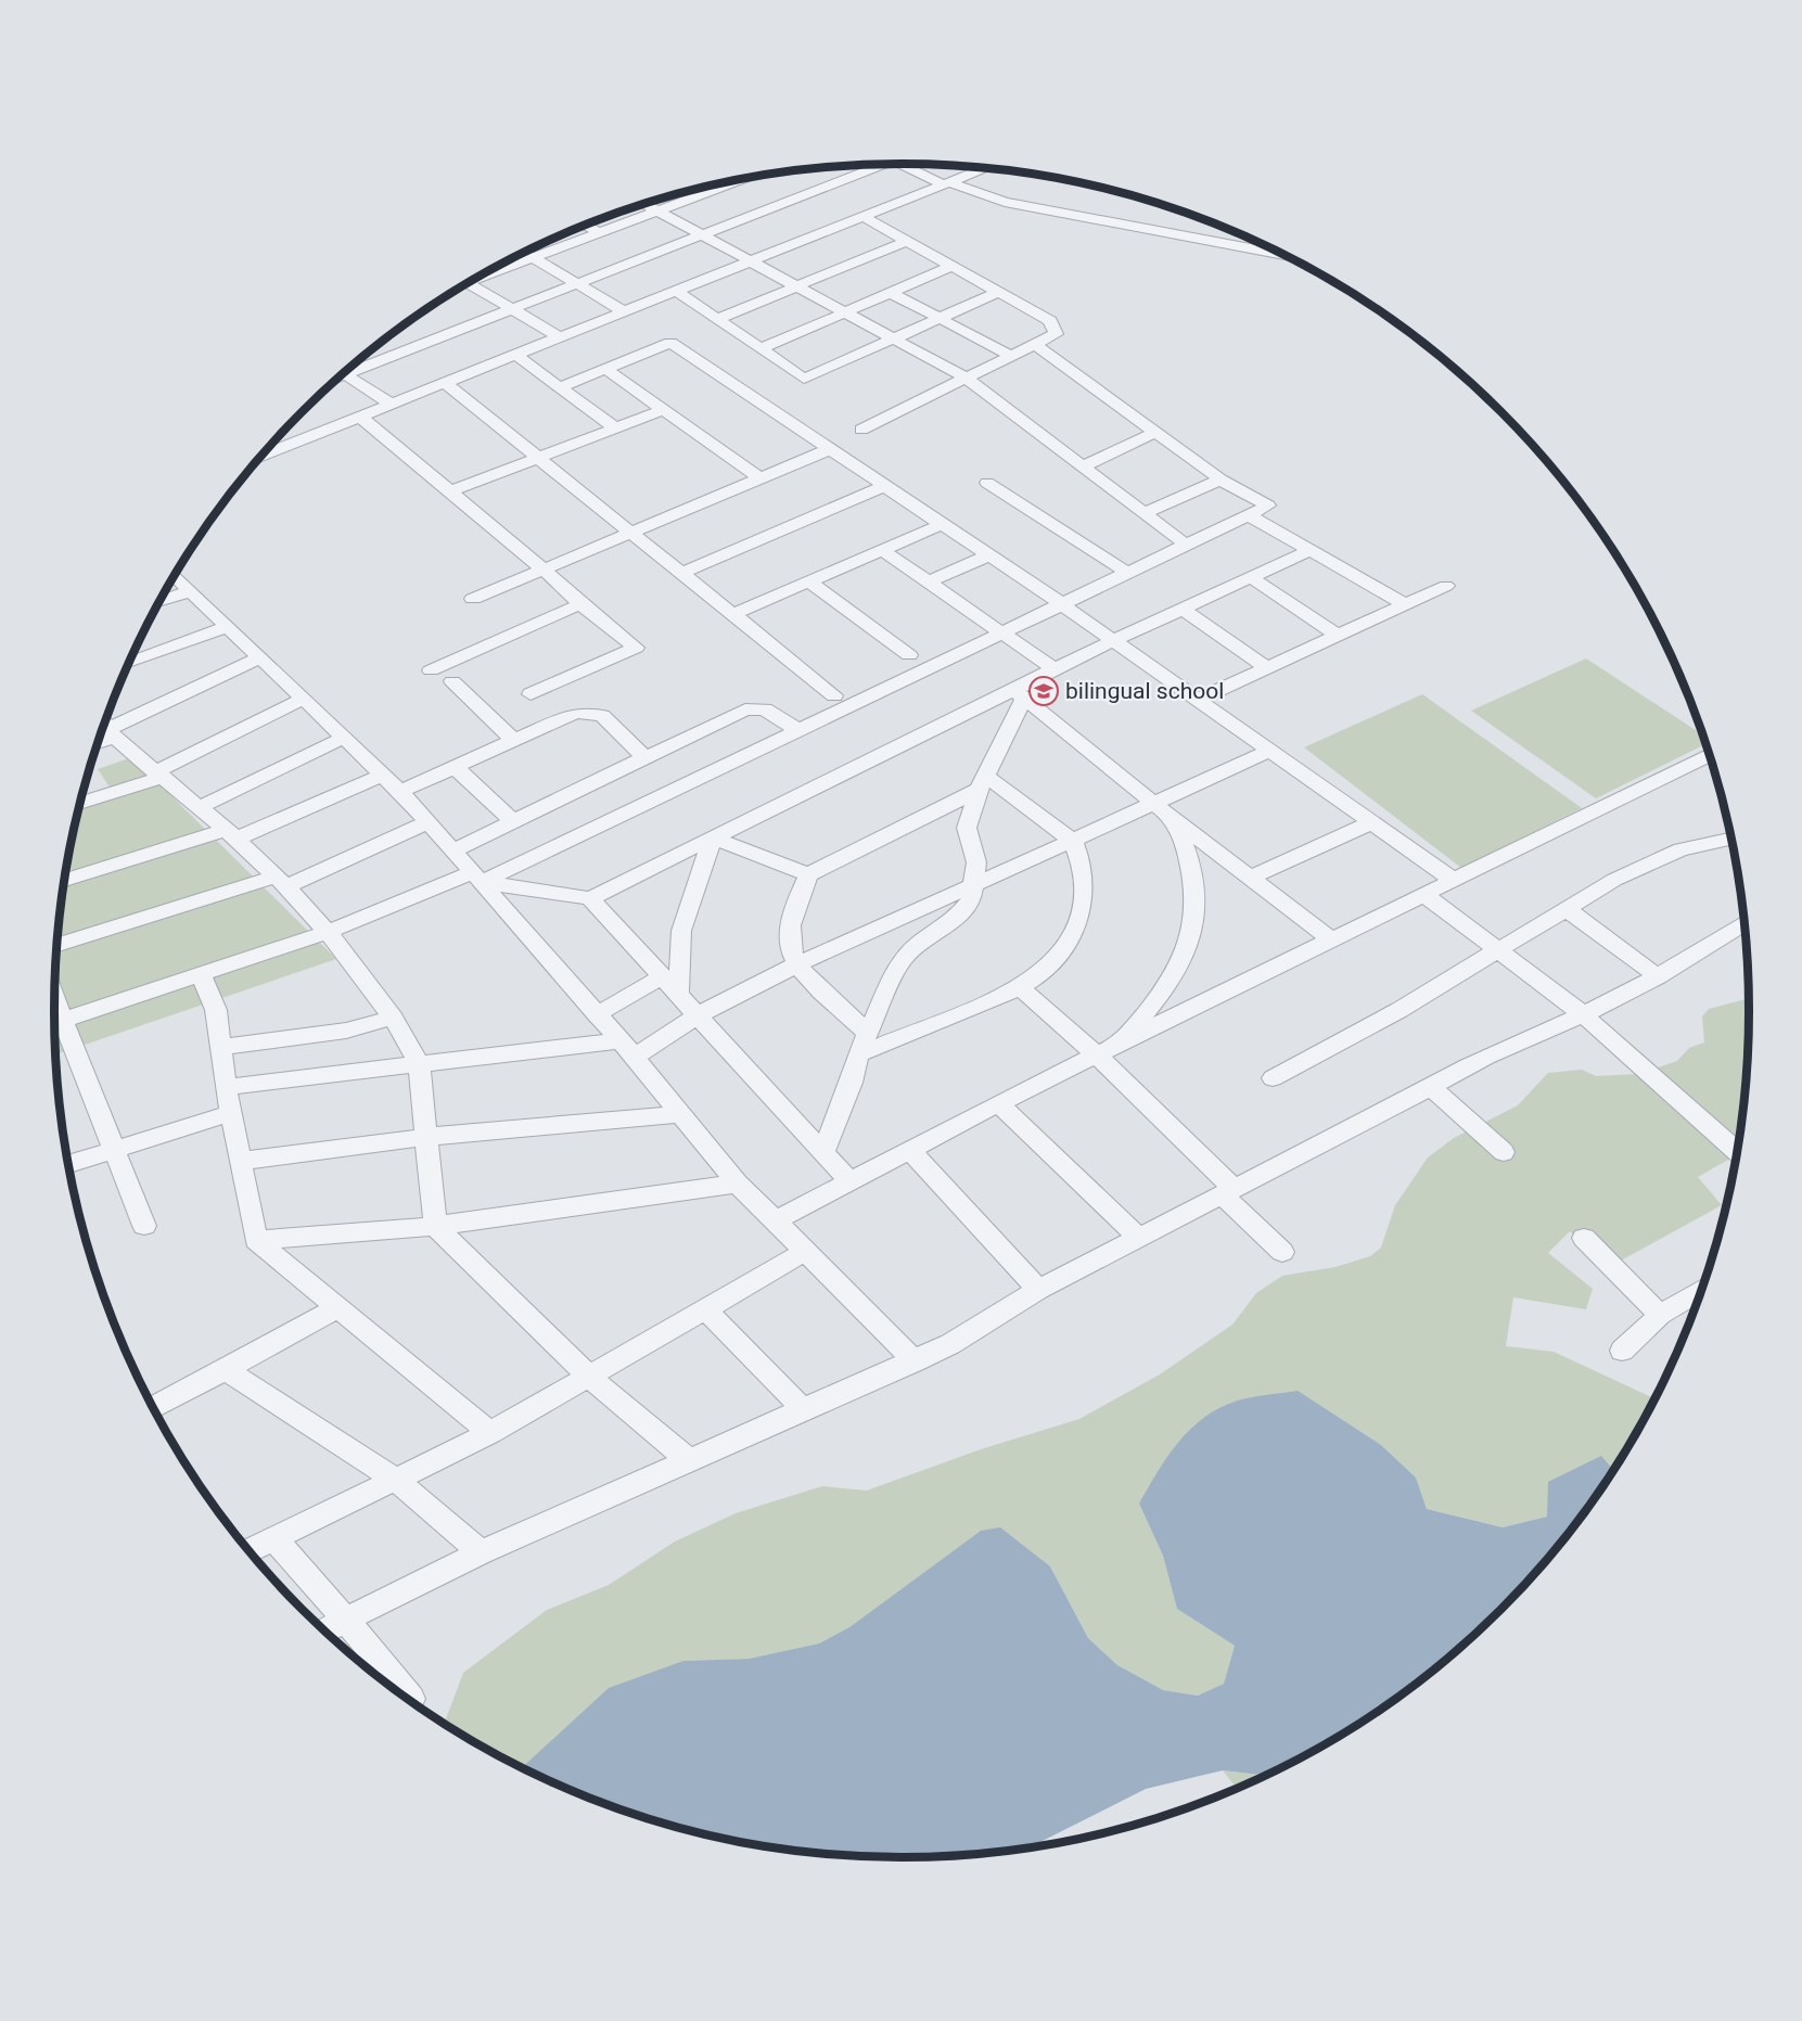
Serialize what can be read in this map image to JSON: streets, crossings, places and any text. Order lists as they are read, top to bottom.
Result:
{
  "places": {
    "school or university": ["bilingual school"]
  }
}
